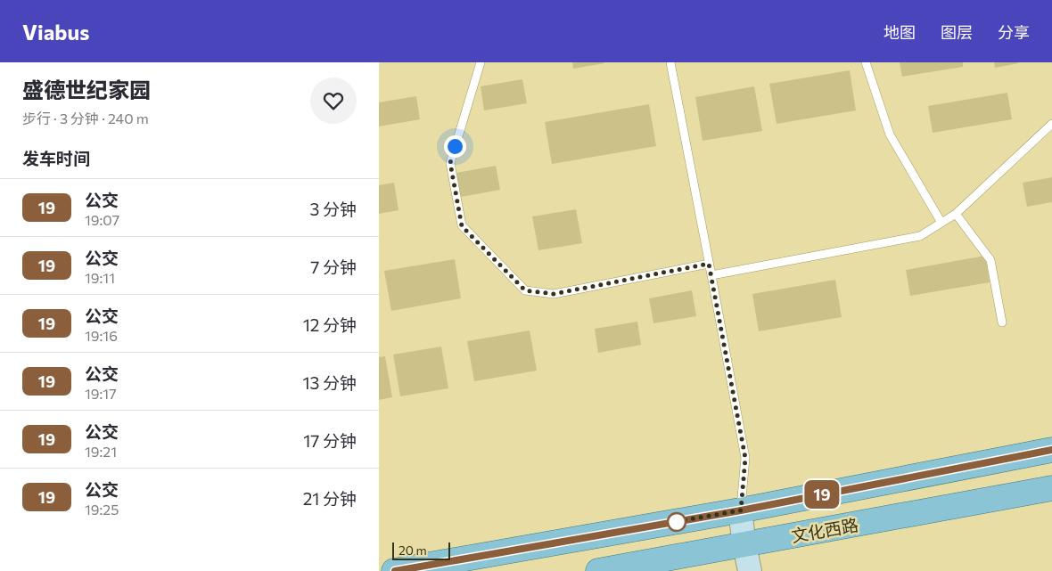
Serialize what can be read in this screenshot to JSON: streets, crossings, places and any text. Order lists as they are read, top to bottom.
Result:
{
  "streets": {
    "main road": ["文化西路"]
  },
  "lines": ["bus line 19"],
  "scale_bar": "20 m",
  "page": {
    "header": "Viabus",
    "nav": ["地图", "图层", "分享"],
    "heading": [
      ["盛德世纪家园", "步行 · 3 分钟 · 240 m"],
      "发车时间"
    ],
    "on_map": "19",
    "list": [
      {
        "mark": "19",
        "name": "公交",
        "note": "19:07",
        "value": "3 分钟"
      },
      {
        "mark": "19",
        "name": "公交",
        "note": "19:11",
        "value": "7 分钟"
      },
      {
        "mark": "19",
        "name": "公交",
        "note": "19:16",
        "value": "12 分钟"
      },
      {
        "mark": "19",
        "name": "公交",
        "note": "19:17",
        "value": "13 分钟"
      },
      {
        "mark": "19",
        "name": "公交",
        "note": "19:21",
        "value": "17 分钟"
      },
      {
        "mark": "19",
        "name": "公交",
        "note": "19:25",
        "value": "21 分钟"
      }
    ],
    "scale": "20 m"
  }
}
